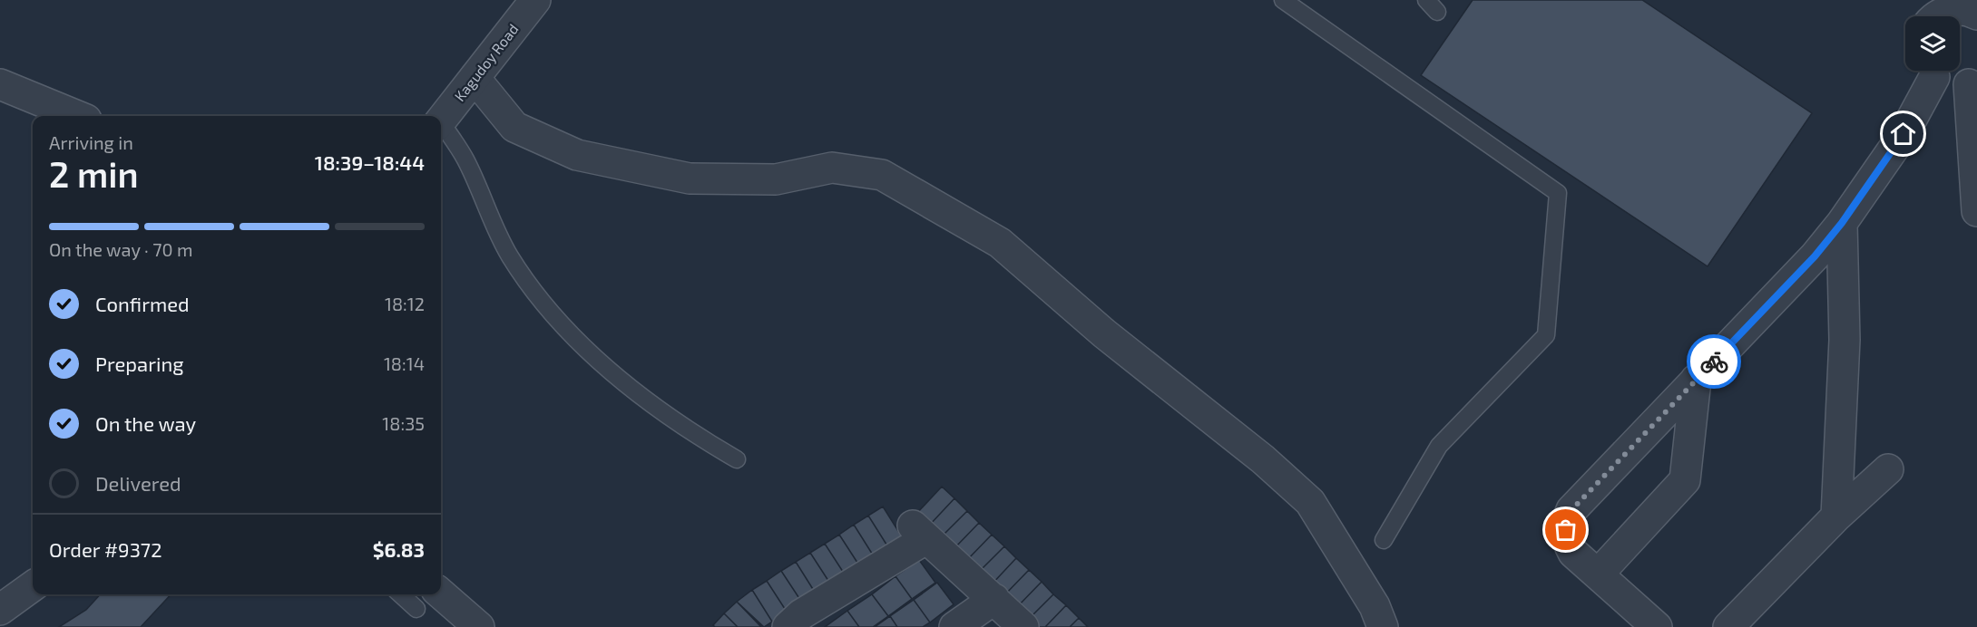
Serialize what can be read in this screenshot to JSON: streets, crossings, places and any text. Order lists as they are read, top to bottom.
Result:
{
  "streets": {
    "street": ["Kagudoy Road"]
  },
  "page": {
    "heading": ["2 min", "Arriving in", "18:39–18:44"],
    "panel": ["Order #9372", "$6.83"],
    "bar": "On the way · 70 m",
    "list": [
      ["Confirmed", "18:12"],
      ["Preparing", "18:14"],
      ["On the way", "18:35"],
      "Delivered"
    ]
  }
}
